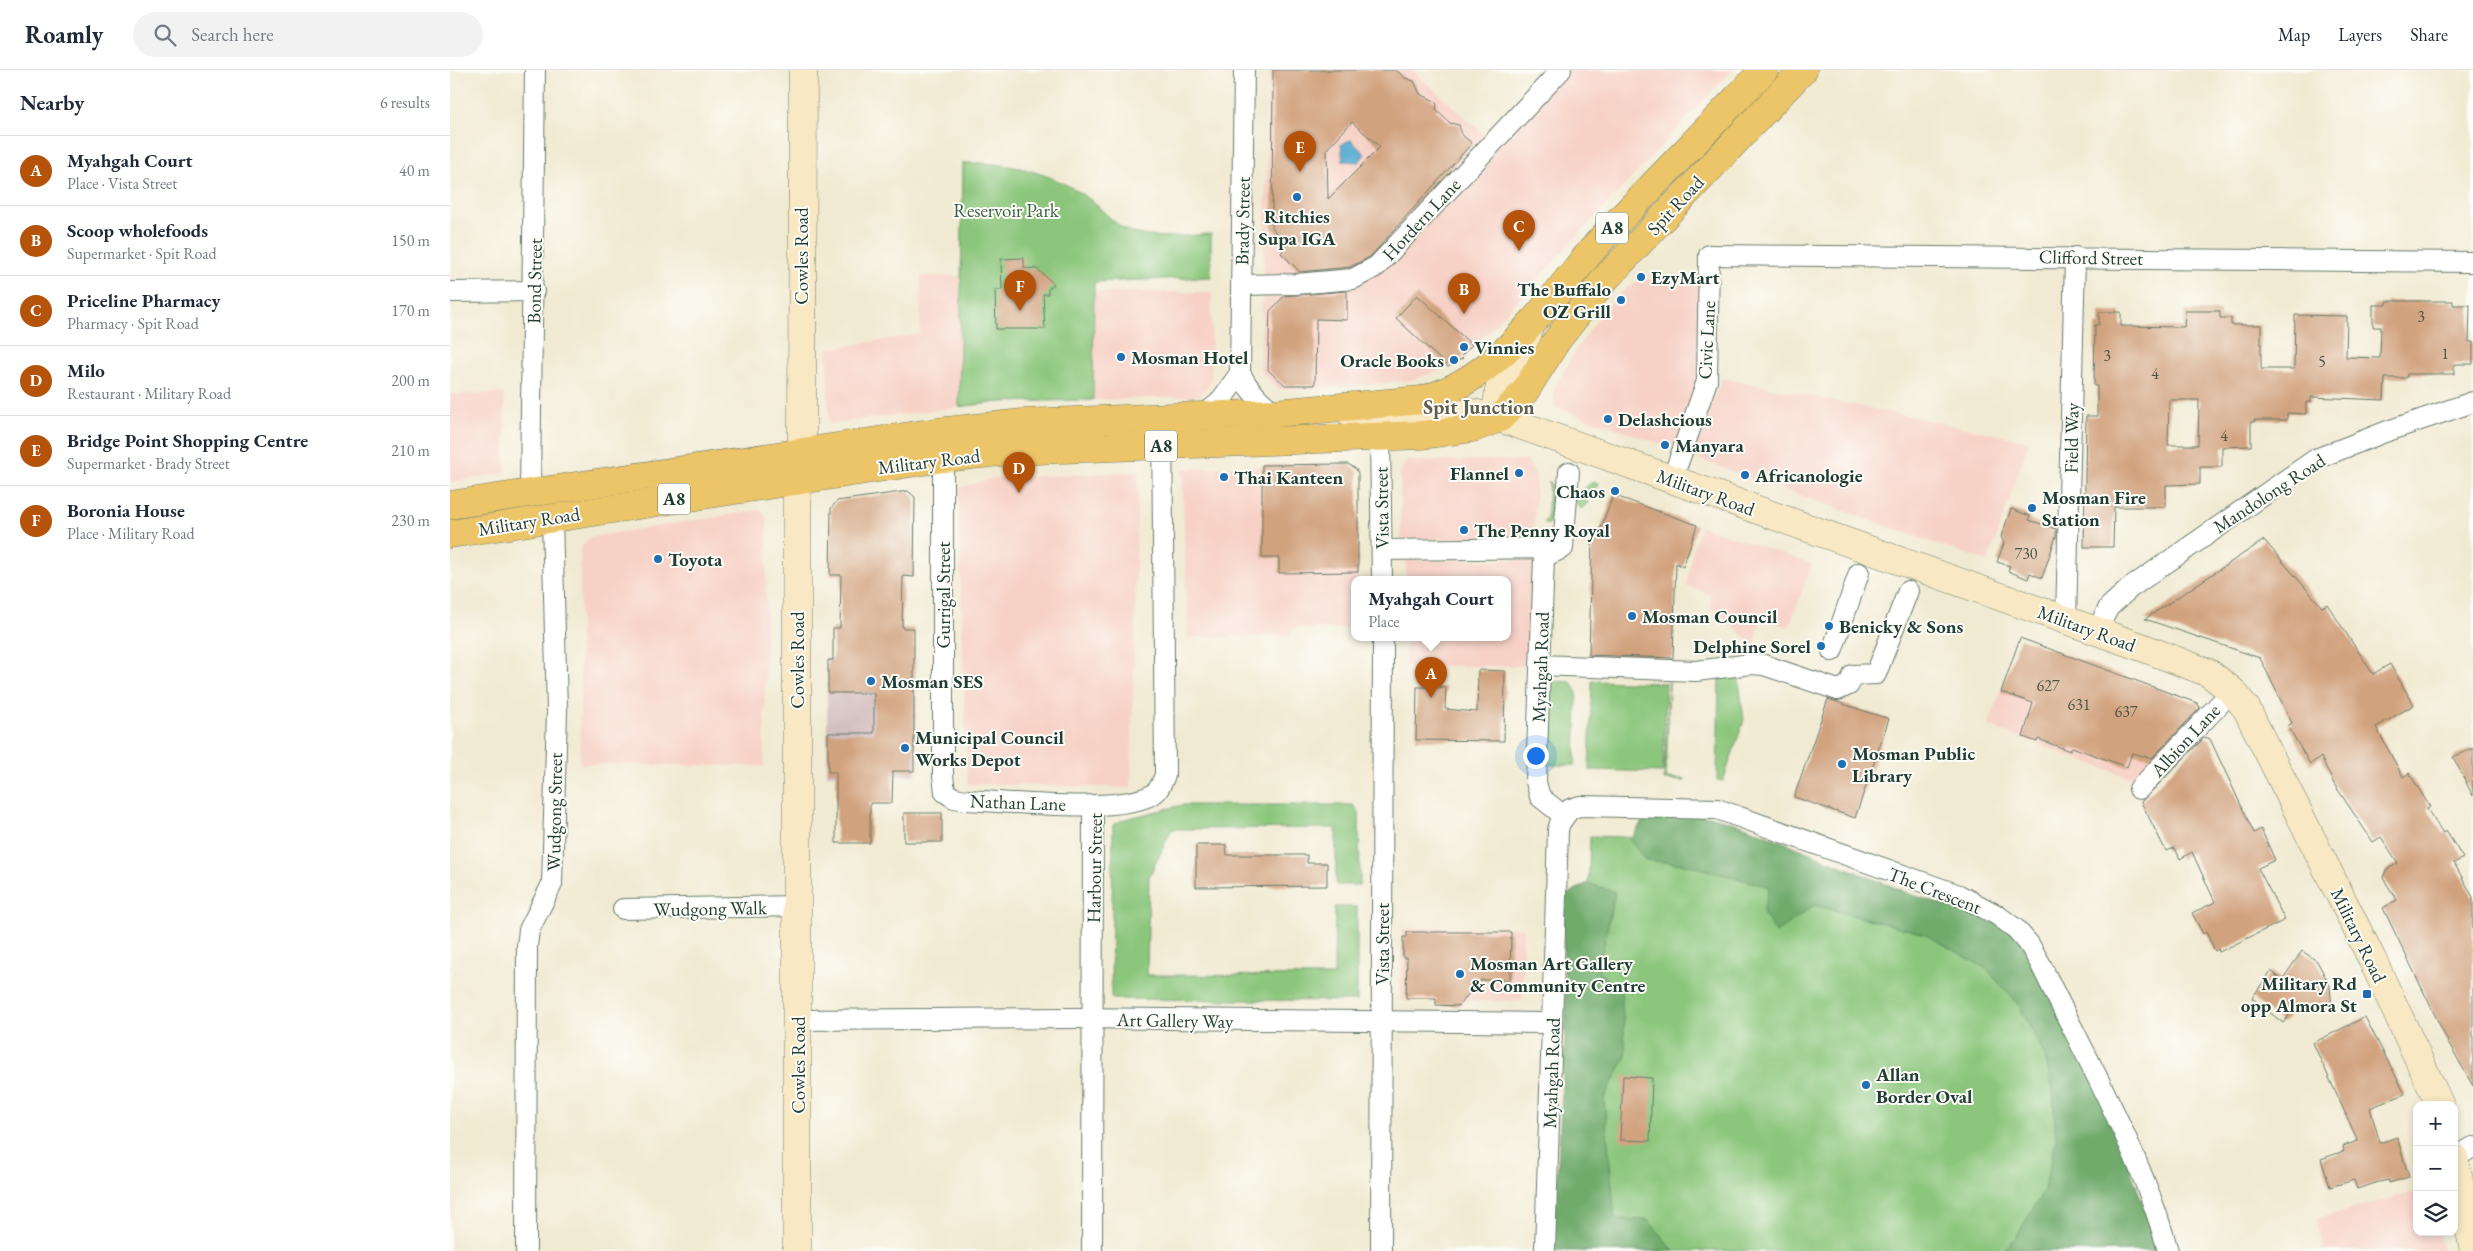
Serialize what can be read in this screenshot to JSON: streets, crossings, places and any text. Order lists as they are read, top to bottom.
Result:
{
  "streets": {
    "highway": ["Spit Road", "A8", "Military Road"],
    "main road": ["Cowles Road"],
    "street": [
      "Hordern Lane",
      "Brady Street",
      "Clifford Street",
      "Bond Street",
      "Civic Lane",
      "Field Way",
      "Mandolong Road",
      "Vista Street",
      "Gurrigal Street",
      "Myahgah Road",
      "Albion Lane",
      "Nathan Lane",
      "Wudgong Street",
      "Harbour Street",
      "The Crescent",
      "Wudgong Walk",
      "Art Gallery Way"
    ]
  },
  "crossings": [
    ["Spit Road", "Military Road"],
    ["Hordern Lane", "Brady Street"],
    ["Cowles Road", "Military Road"],
    ["Cowles Road", "Wudgong Walk"],
    ["Cowles Road", "Art Gallery Way"],
    ["Clifford Street", "Civic Lane"],
    ["Clifford Street", "Field Way"],
    ["Bond Street", "Military Road"],
    ["Civic Lane", "Military Road"],
    ["Field Way", "Military Road"],
    ["Military Road", "Mandolong Road"],
    ["Military Road", "Vista Street"],
    ["Military Road", "Gurrigal Street"],
    ["Military Road", "Albion Lane"],
    ["Military Road", "Wudgong Street"],
    ["Military Road", "Harbour Street"],
    ["Vista Street", "Art Gallery Way"],
    ["Gurrigal Street", "Nathan Lane"],
    ["Myahgah Road", "The Crescent"],
    ["Myahgah Road", "Art Gallery Way"],
    ["Nathan Lane", "Harbour Street"],
    ["Harbour Street", "Art Gallery Way"]
  ],
  "districts": ["Spit Junction"],
  "parks": ["Reservoir Park"],
  "places": {
    "other": [
      "Ritchies Supa IGA",
      "EzyMart",
      "The Buffalo OZ Grill",
      "Vinnies",
      "Mosman Hotel",
      "Oracle Books",
      "Delashcious",
      "Manyara",
      "Flannel",
      "Africanologie",
      "Thai Kanteen",
      "Chaos",
      "Mosman Fire Station",
      "The Penny Royal",
      "Toyota",
      "Mosman Council",
      "Benicky & Sons",
      "Delphine Sorel",
      "Mosman SES",
      "Municipal Council Works Depot",
      "Mosman Public Library",
      "Mosman Art Gallery & Community Centre",
      "Allan Border Oval"
    ],
    "transit": ["Military Rd opp Almora St"]
  },
  "house_numbers": [
    "3",
    "1",
    "3",
    "5",
    "4",
    "4",
    "730",
    "627",
    "631",
    "637"
  ],
  "page": {
    "header": "Roamly",
    "search": "Search here",
    "nav": ["Map", "Layers", "Share"],
    "heading": ["Nearby", "6 results"],
    "pins": [
      "E",
      "C",
      "F",
      "B",
      "D",
      "A"
    ],
    "list": [
      {
        "mark": "A",
        "name": "Myahgah Court",
        "note": "Place · Vista Street",
        "value": "40 m"
      },
      {
        "mark": "B",
        "name": "Scoop wholefoods",
        "note": "Supermarket · Spit Road",
        "value": "150 m"
      },
      {
        "mark": "C",
        "name": "Priceline Pharmacy",
        "note": "Pharmacy · Spit Road",
        "value": "170 m"
      },
      {
        "mark": "D",
        "name": "Milo",
        "note": "Restaurant · Military Road",
        "value": "200 m"
      },
      {
        "mark": "E",
        "name": "Bridge Point Shopping Centre",
        "note": "Supermarket · Brady Street",
        "value": "210 m"
      },
      {
        "mark": "F",
        "name": "Boronia House",
        "note": "Place · Military Road",
        "value": "230 m"
      }
    ],
    "popup": ["Myahgah Court", "Place"],
    "map_buttons": ["+", "−"]
  }
}
